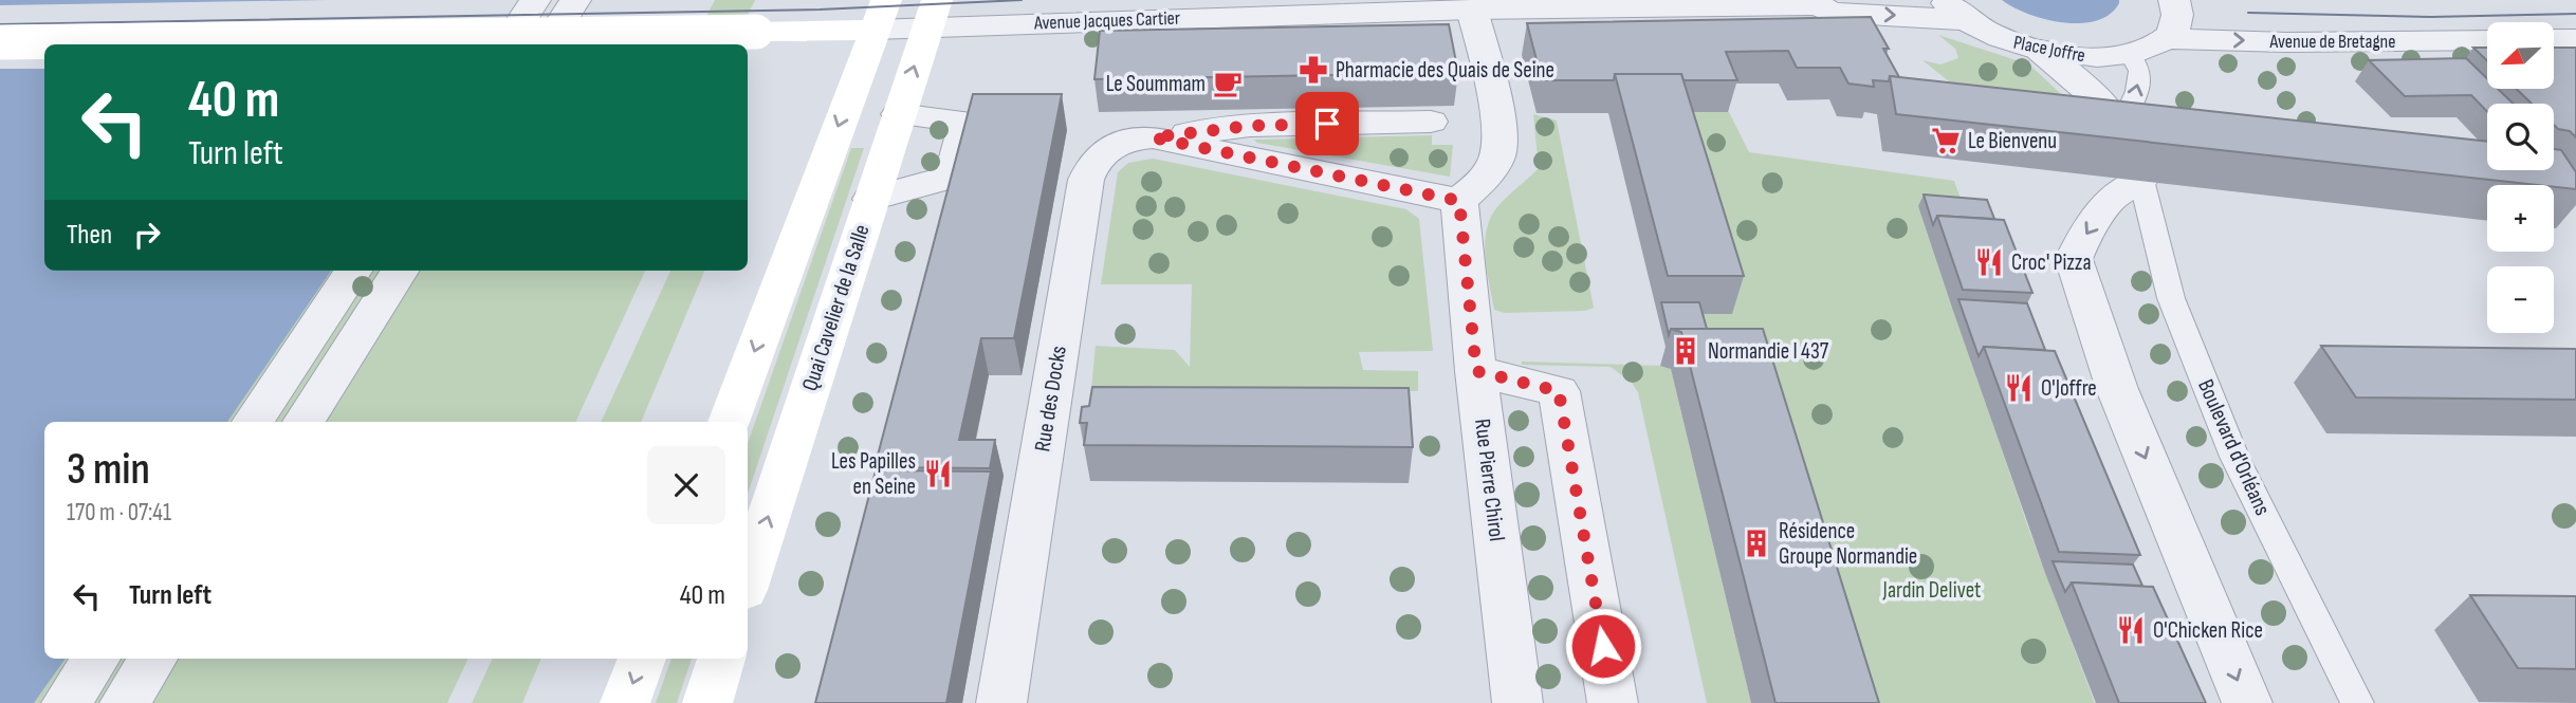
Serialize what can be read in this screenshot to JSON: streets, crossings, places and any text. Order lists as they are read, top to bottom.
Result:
{
  "streets": {
    "main road": ["Quai Cavelier de la Salle"],
    "street": [
      "Avenue Jacques Cartier",
      "Avenue de Bretagne",
      "Place Joffre",
      "Rue des Docks",
      "Rue Pierre Chirol"
    ],
    "lane": ["Boulevard d'Orléans"]
  },
  "crossings": [
    ["Avenue Jacques Cartier", "Place Joffre"],
    ["Avenue Jacques Cartier", "Quai Cavelier de la Salle"],
    ["Avenue de Bretagne", "Place Joffre"],
    ["Rue des Docks", "Rue Pierre Chirol"]
  ],
  "one_way": ["Avenue de Bretagne"],
  "parks": ["Jardin Delivet"],
  "places": {
    "pharmacy": ["Pharmacie des Quais de Seine"],
    "cafe": ["Le Soummam"],
    "supermarket": ["Le Bienvenu"],
    "restaurant": [
      "Croc' Pizza",
      "O'Joffre",
      "Les Papilles en Seine",
      "O'Chicken Rice"
    ],
    "building": ["Normandie I 437", "Résidence Groupe Normandie"]
  },
  "north": "bottom left",
  "page": {
    "map_buttons": ["+", "−"],
    "turn": ["40 m", "Turn left"],
    "then": "Then",
    "heading": ["3 min", "170 m · 07:41"],
    "list": [
      {
        "name": "Turn left",
        "value": "40 m"
      }
    ]
  }
}
